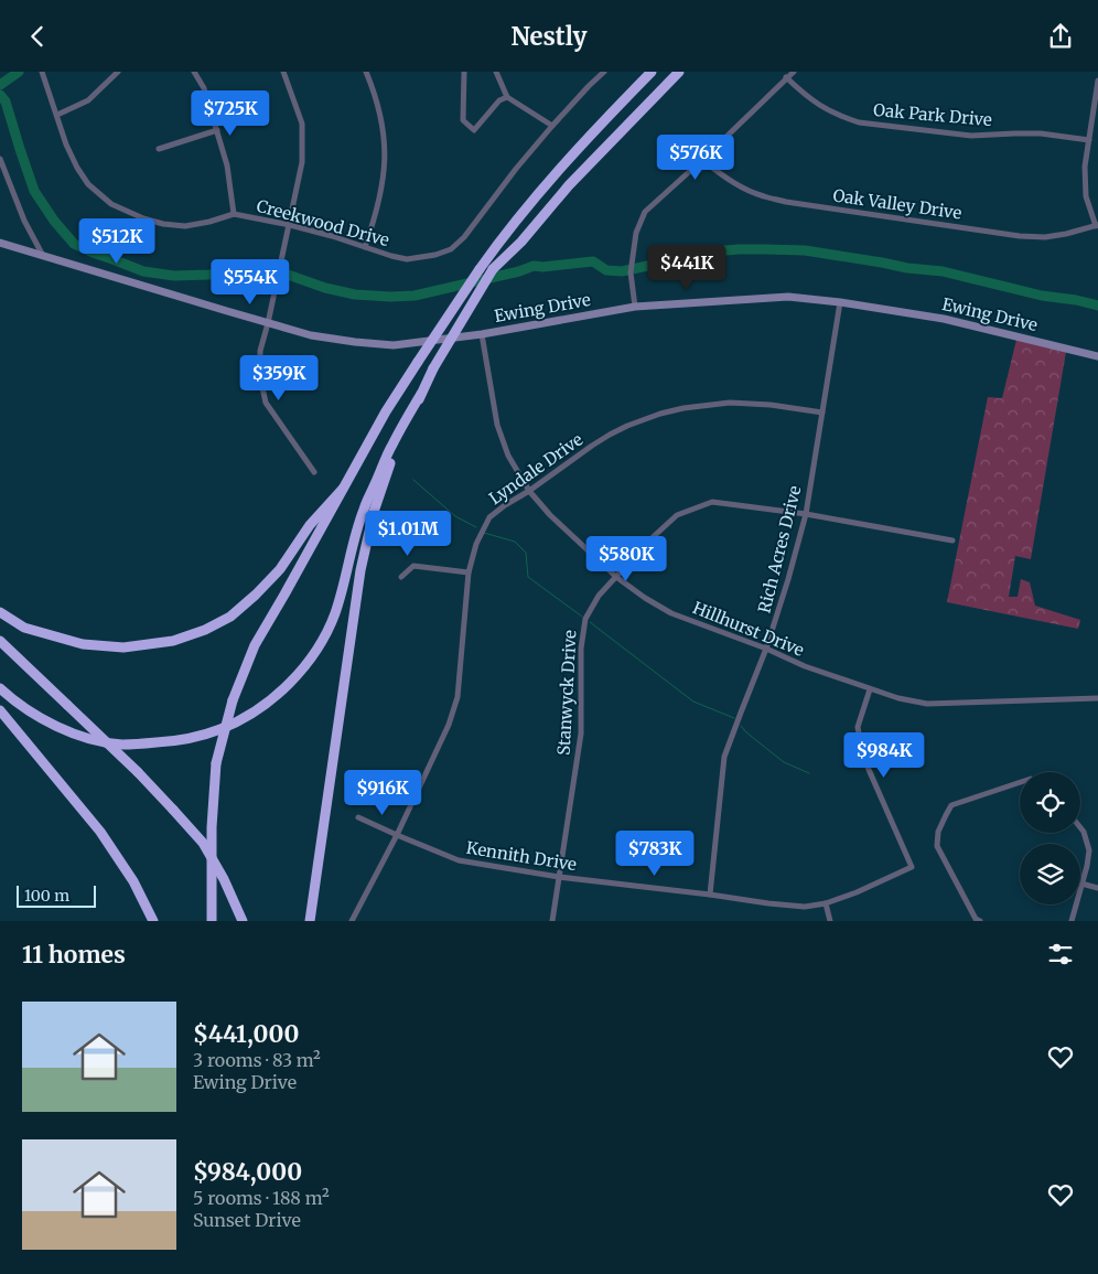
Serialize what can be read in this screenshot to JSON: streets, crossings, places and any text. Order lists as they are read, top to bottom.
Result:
{
  "streets": {
    "main road": ["Ewing Drive"],
    "street": [
      "Oak Park Drive",
      "Oak Valley Drive",
      "Creekwood Drive",
      "Lyndale Drive",
      "Rich Acres Drive",
      "Hillhurst Drive",
      "Stanwyck Drive",
      "Kennith Drive"
    ]
  },
  "crossings": [
    ["Ewing Drive", "Rich Acres Drive"],
    ["Ewing Drive", "Hillhurst Drive"],
    ["Lyndale Drive", "Rich Acres Drive"],
    ["Lyndale Drive", "Hillhurst Drive"],
    ["Lyndale Drive", "Kennith Drive"],
    ["Rich Acres Drive", "Hillhurst Drive"],
    ["Rich Acres Drive", "Stanwyck Drive"],
    ["Rich Acres Drive", "Kennith Drive"],
    ["Hillhurst Drive", "Stanwyck Drive"],
    ["Hillhurst Drive", "Kennith Drive"],
    ["Stanwyck Drive", "Kennith Drive"]
  ],
  "scale_bar": "100 m",
  "page": {
    "header": "Nestly",
    "price": [
      "$725K",
      "$576K",
      "$512K",
      "$441K",
      "$554K",
      "$359K",
      "$1.01M",
      "$580K",
      "$984K",
      "$916K",
      "$783K"
    ],
    "scale": "100 m",
    "heading": "11 homes",
    "list": [
      {
        "name": "$441,000",
        "note": "3 rooms · 83 m² · Ewing Drive"
      },
      {
        "name": "$984,000",
        "note": "5 rooms · 188 m² · Sunset Drive"
      }
    ]
  }
}
